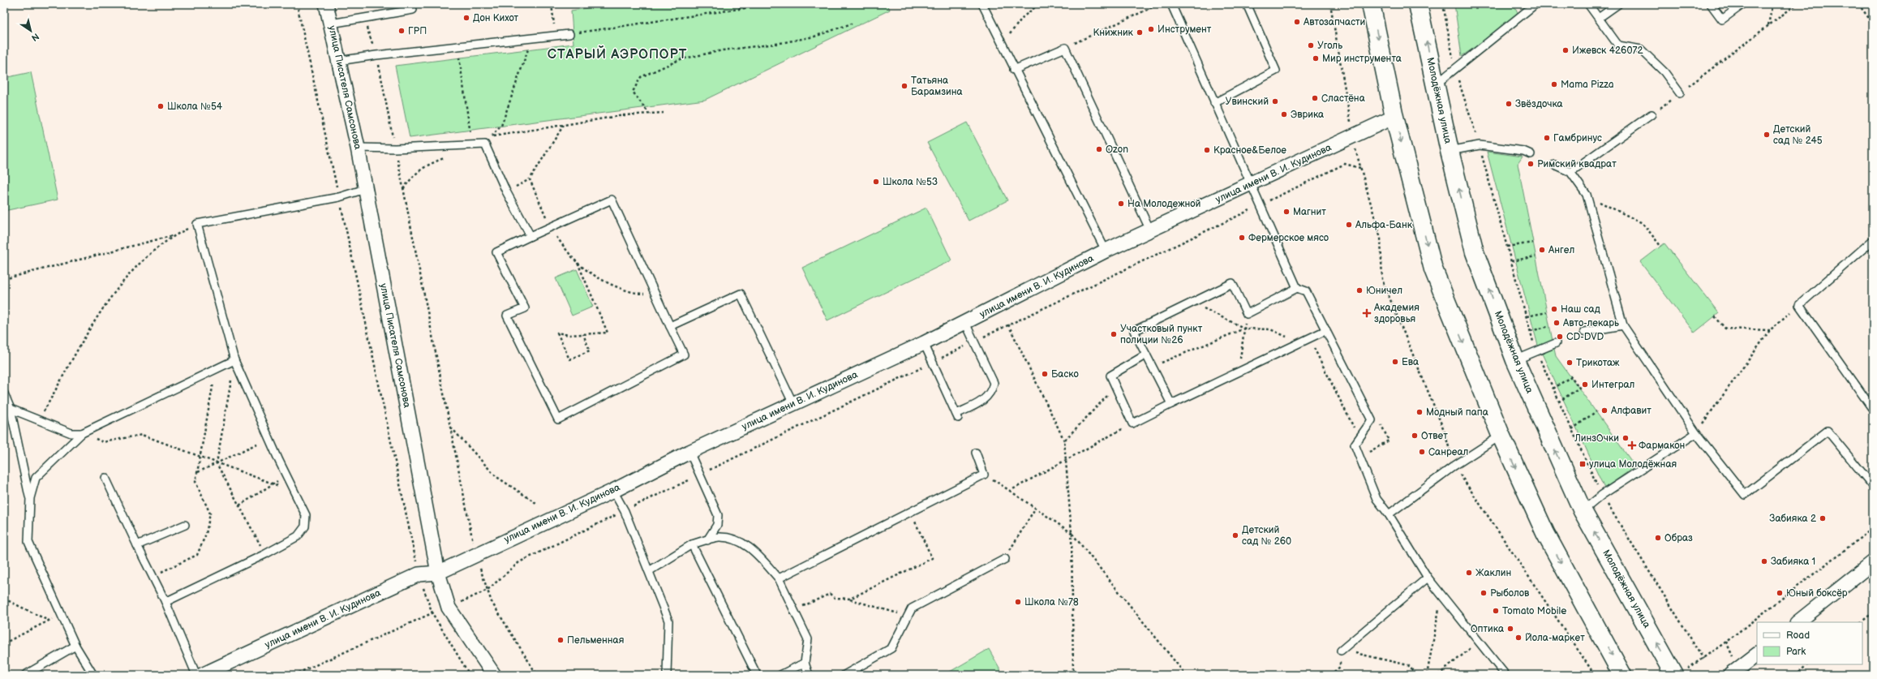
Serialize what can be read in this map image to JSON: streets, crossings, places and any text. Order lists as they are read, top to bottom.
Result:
{
  "streets": {
    "main road": ["Молодёжная улица"],
    "street": ["улица Писателя Самсонова", "улица имени В. И. Кудинова"]
  },
  "crossings": [
    ["улица Писателя Самсонова", "улица имени В. И. Кудинова"]
  ],
  "districts": ["СТАРЫЙ АЭРОПОРТ"],
  "places": {
    "other": [
      "Дон Кихот",
      "Автозапчасти",
      "Инструмент",
      "ГРП",
      "Книжник",
      "Уголь",
      "Ижевск 426072",
      "Мир инструмента",
      "Mama Pizza",
      "Татьяна Барамзина",
      "Сластёна",
      "Увинский",
      "Звёздочка",
      "Школа №54",
      "Эврика",
      "Детский сад № 245",
      "Гамбринус",
      "Ozon",
      "Красное&Белое",
      "Римский квадрат",
      "Школа №53",
      "На Молодежной",
      "Магнит",
      "Альфа-Банк",
      "Фермерское мясо",
      "Ангел",
      "Юничел",
      "Наш сад",
      "Авто-лекарь",
      "Участковый пункт полиции №26",
      "CD-DVD",
      "Ева",
      "Трикотаж",
      "Баско",
      "Интеграл",
      "Алфавит",
      "Модный папа",
      "Ответ",
      "ЛинзОчки",
      "Санреал",
      "Забияка 2",
      "Детский сад № 260",
      "Образ",
      "Забияка 1",
      "Жаклин",
      "Рыболов",
      "Юный боксёр",
      "Школа №78",
      "Tomato Mobile",
      "Оптика",
      "Йола-маркет",
      "Пельменная"
    ],
    "health": ["Академия здоровья", "Фармакон"],
    "transit": ["улица Молодёжная"]
  },
  "legend": ["Road", "Park"],
  "north": "bottom right"
}
